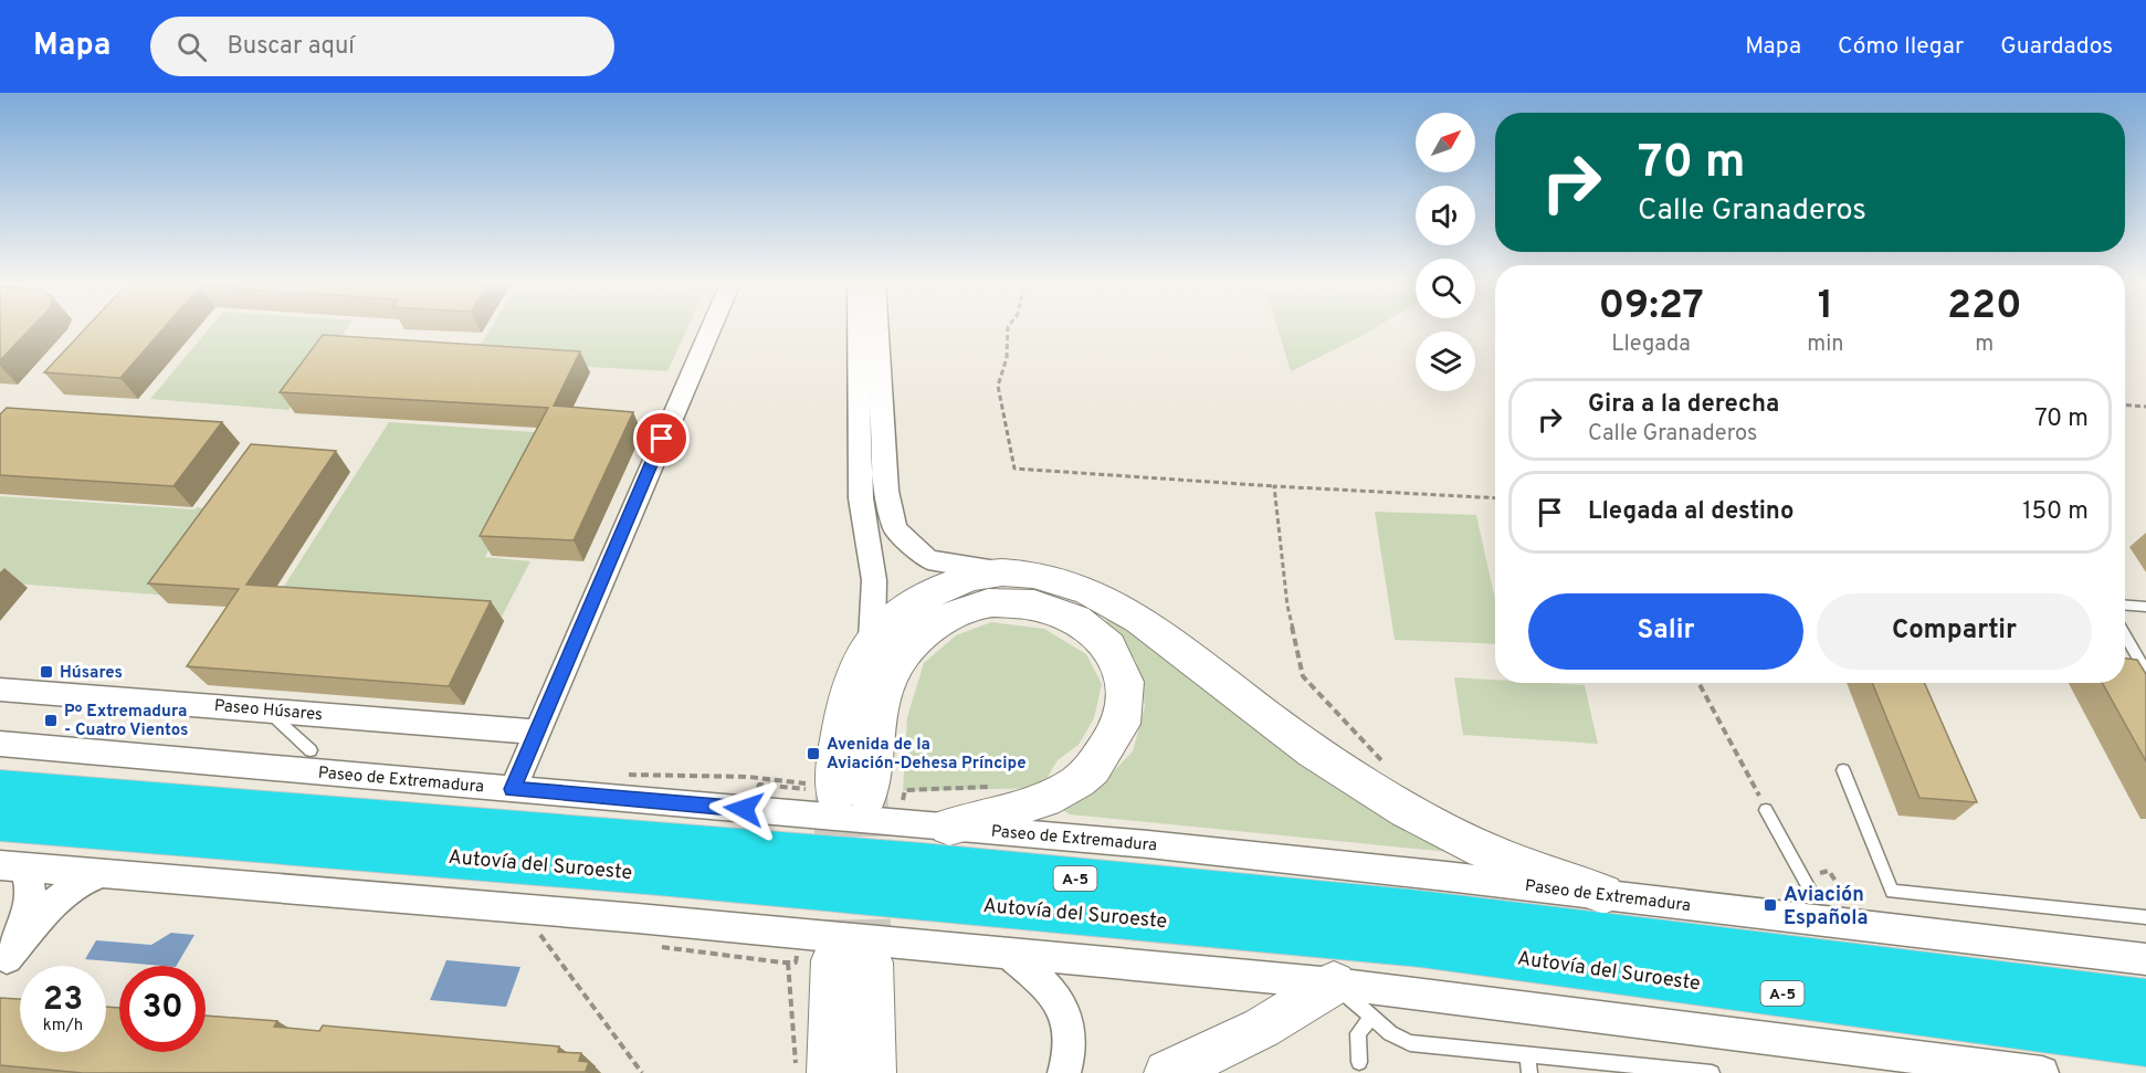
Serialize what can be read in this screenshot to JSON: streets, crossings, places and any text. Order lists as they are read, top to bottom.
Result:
{
  "streets": {
    "highway": ["Autovía del Suroeste", "A-5"],
    "street": ["Paseo Húsares", "Paseo de Extremadura"]
  },
  "places": {
    "transit": [
      "Húsares",
      "Pº Extremadura - Cuatro Vientos",
      "Avenida de la Aviación-Dehesa Príncipe",
      "Aviación Española"
    ]
  },
  "north": "top right",
  "page": {
    "header": "Mapa",
    "search": "Buscar aquí",
    "nav": ["Mapa", "Cómo llegar", "Guardados"],
    "turn": ["70 m", "Calle Granaderos"],
    "eta": [
      "09:27",
      "Llegada",
      "1",
      "min",
      "220",
      "m"
    ],
    "list": [
      {
        "name": "Gira a la derecha",
        "note": "Calle Granaderos",
        "value": "70 m"
      },
      {
        "name": "Llegada al destino",
        "value": "150 m"
      }
    ],
    "buttons": ["Salir", "Compartir"],
    "speed": "23 km/h",
    "limit": "30"
  }
}
